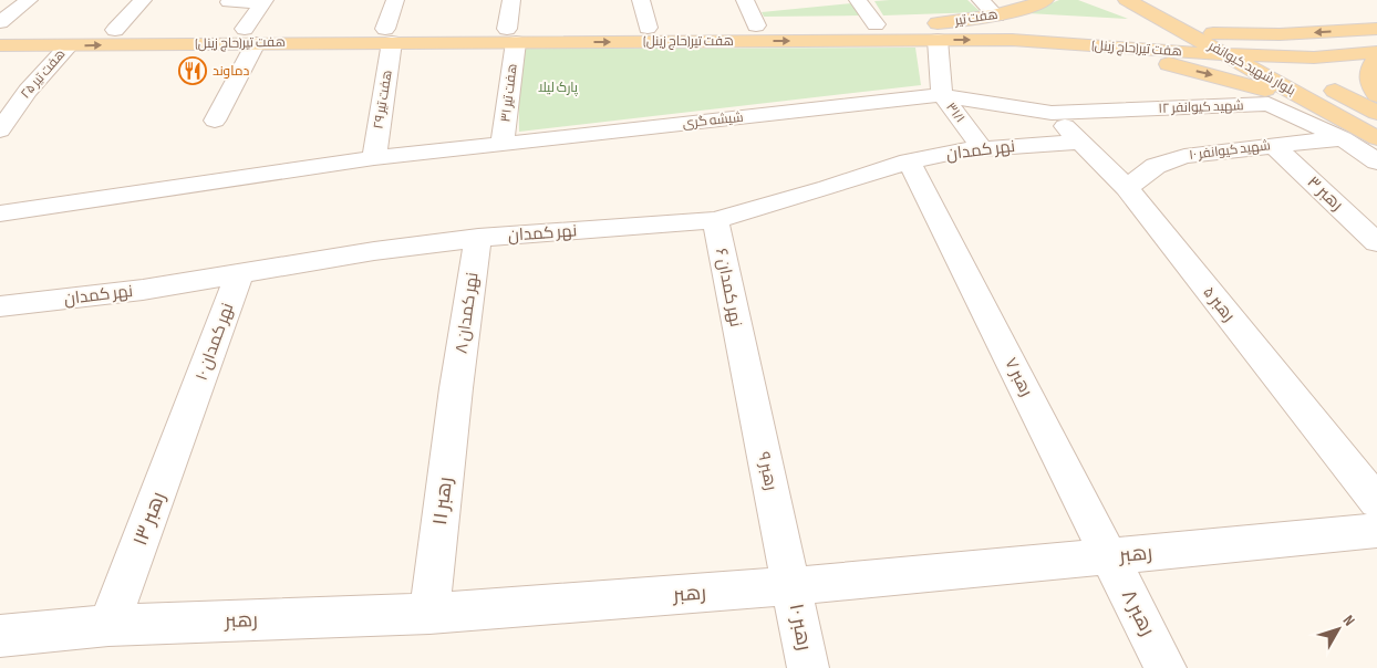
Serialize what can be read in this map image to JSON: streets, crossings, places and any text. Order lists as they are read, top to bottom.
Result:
{
  "streets": {
    "main road": ["هفت تیر", "هفت تیر(حاج زینل)", "بلوار شهید کیوانفر"],
    "street": [
      "هفت تیر ۲۵",
      "هفت تیر ۳۱",
      "هفت تیر ۲۹",
      "شهید کیوانفر ۱۲",
      "۳۱/۱",
      "شیشه گری",
      "نهر کمدان",
      "شهید کیوانفر ۱۰",
      "رهبر ۳",
      "نهر کمدان ۶",
      "رهبر ۵",
      "نهر کمدان ۸",
      "نهر کمدان ۱۰",
      "رهبر ۷",
      "رهبر ۹",
      "رهبر ۱۱",
      "رهبر ۱۳",
      "رهبر",
      "رهبر ۸",
      "رهبر ۱۰"
    ]
  },
  "crossings": [
    ["هفت تیر", "هفت تیر(حاج زینل)"],
    ["هفت تیر(حاج زینل)", "بلوار شهید کیوانفر"],
    ["هفت تیر(حاج زینل)", "هفت تیر ۲۵"],
    ["هفت تیر(حاج زینل)", "هفت تیر ۳۱"],
    ["هفت تیر(حاج زینل)", "هفت تیر ۲۹"],
    ["هفت تیر(حاج زینل)", "۳۱/۱"],
    ["بلوار شهید کیوانفر", "شهید کیوانفر ۱۲"],
    ["بلوار شهید کیوانفر", "شهید کیوانفر ۱۰"],
    ["هفت تیر ۳۱", "شیشه گری"],
    ["هفت تیر ۲۹", "شیشه گری"],
    ["شهید کیوانفر ۱۲", "شیشه گری"],
    ["شهید کیوانفر ۱۲", "شهید کیوانفر ۱۰"],
    ["شهید کیوانفر ۱۲", "رهبر ۵"],
    ["۳۱/۱", "شیشه گری"],
    ["۳۱/۱", "نهر کمدان"],
    ["شیشه گری", "رهبر ۵"],
    ["نهر کمدان", "نهر کمدان ۶"],
    ["نهر کمدان", "رهبر ۵"],
    ["نهر کمدان", "نهر کمدان ۸"],
    ["نهر کمدان", "نهر کمدان ۱۰"],
    ["نهر کمدان", "رهبر ۷"],
    ["شهید کیوانفر ۱۰", "رهبر ۳"],
    ["شهید کیوانفر ۱۰", "رهبر ۵"],
    ["نهر کمدان ۶", "رهبر ۹"],
    ["نهر کمدان ۸", "رهبر ۱۱"],
    ["نهر کمدان ۱۰", "رهبر ۱۳"],
    ["رهبر ۷", "رهبر"],
    ["رهبر ۷", "رهبر ۸"],
    ["رهبر ۹", "رهبر"],
    ["رهبر ۹", "رهبر ۱۰"],
    ["رهبر ۱۱", "رهبر"],
    ["رهبر ۱۳", "رهبر"],
    ["رهبر", "رهبر ۸"],
    ["رهبر", "رهبر ۱۰"]
  ],
  "parks": ["پارک لیلا"],
  "places": {
    "restaurant": ["دماوند"]
  },
  "north": "top right"
}
